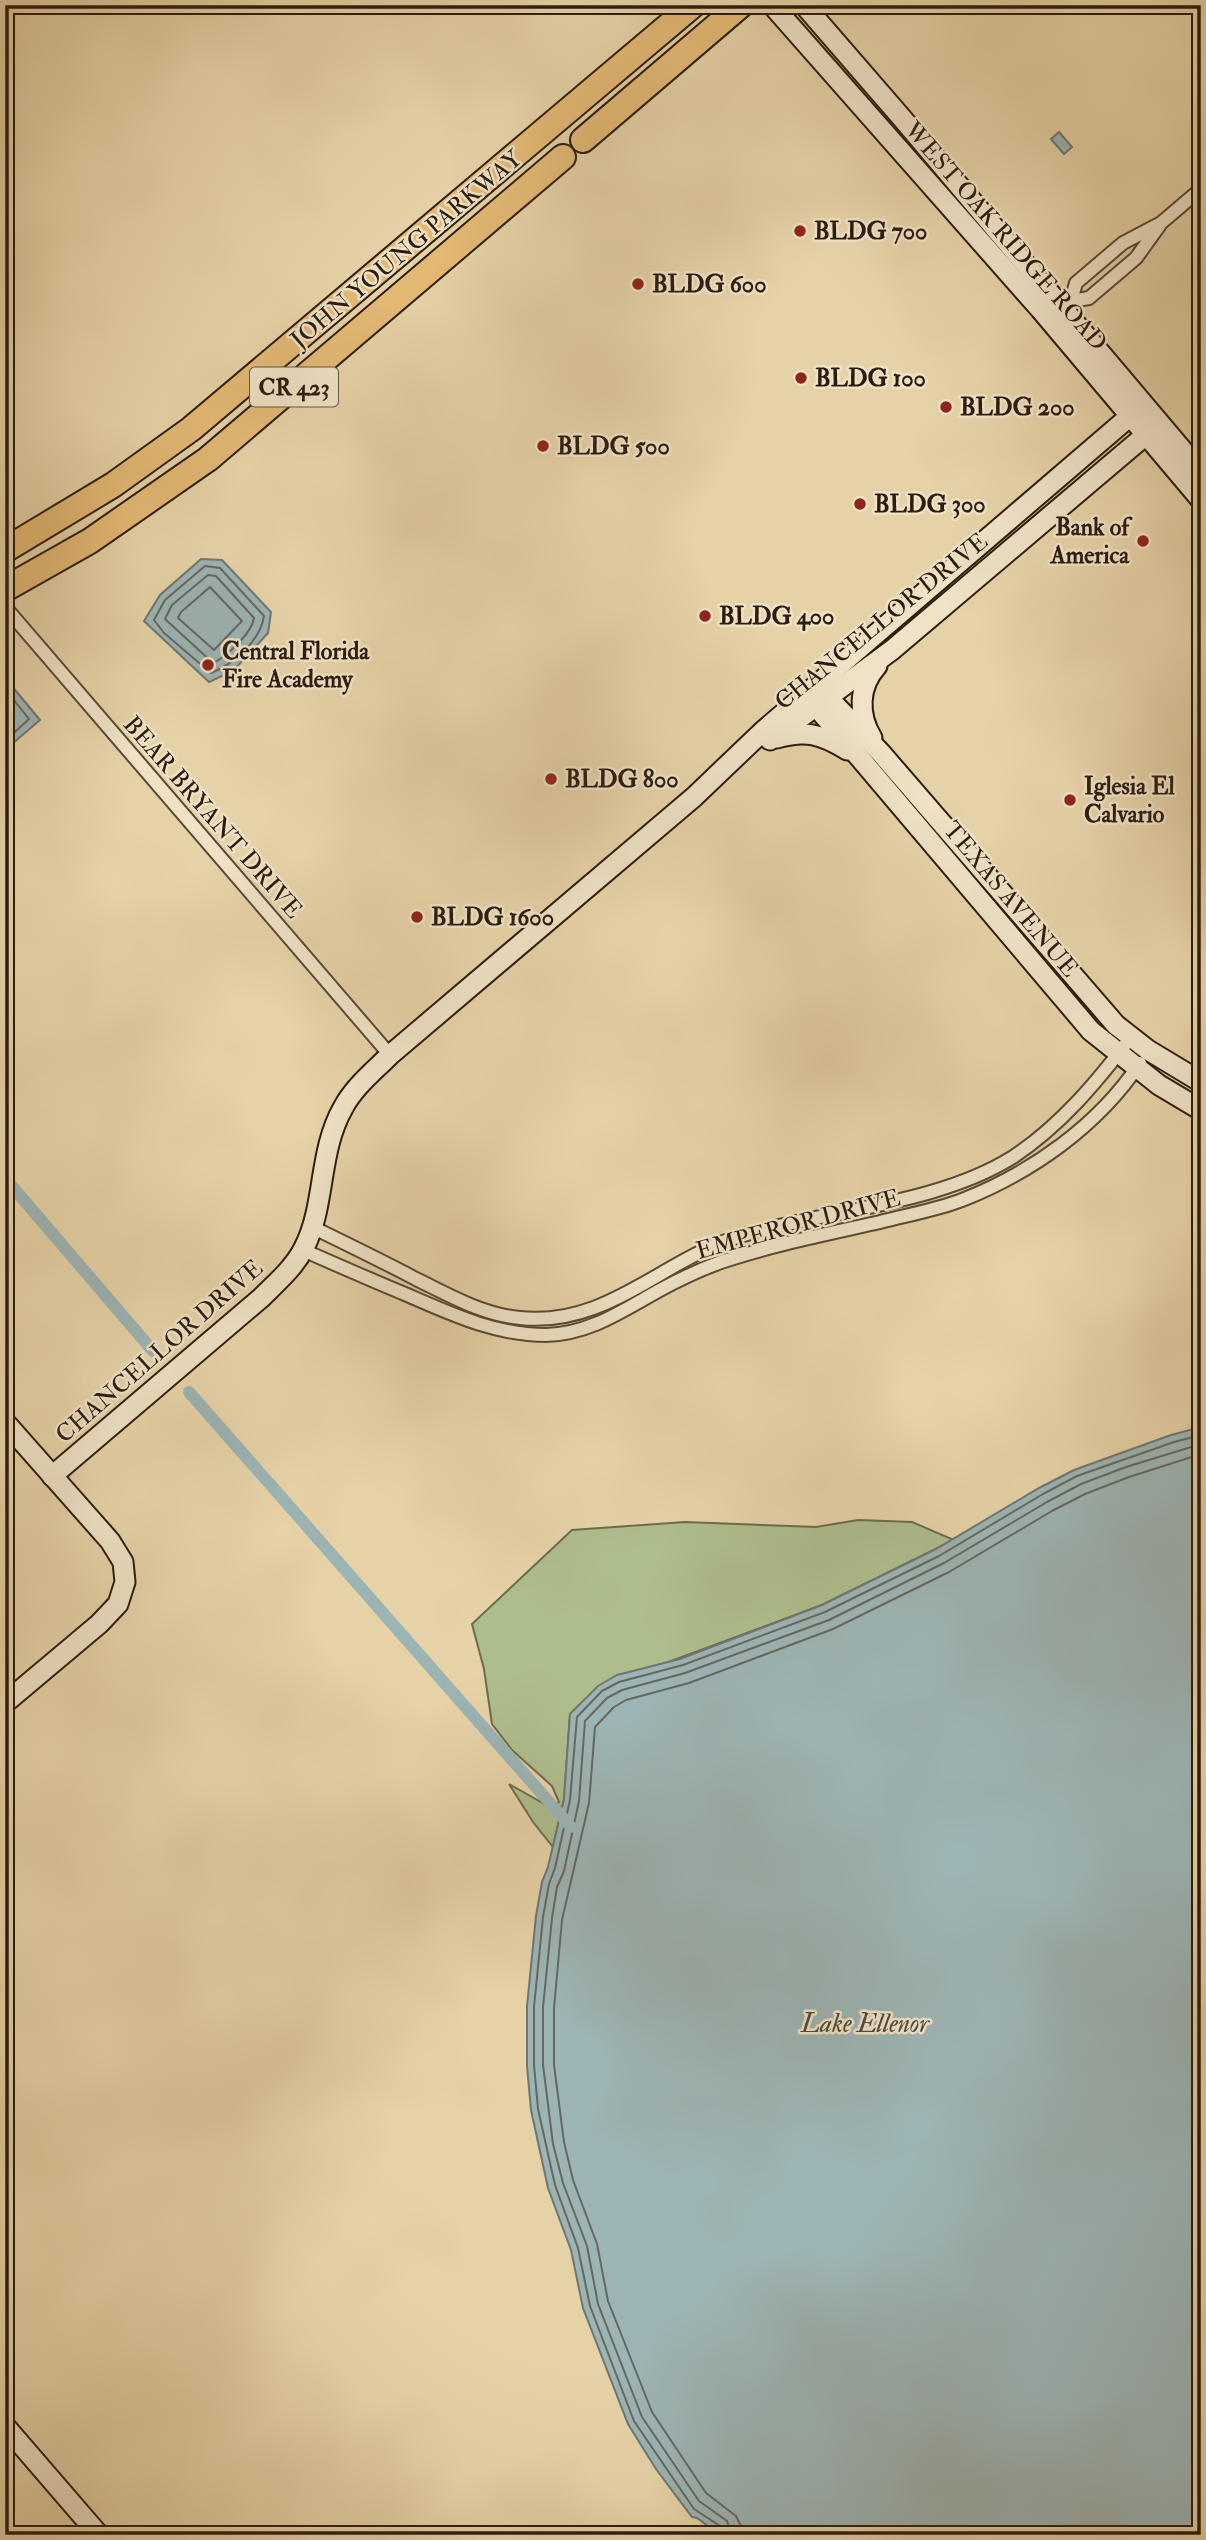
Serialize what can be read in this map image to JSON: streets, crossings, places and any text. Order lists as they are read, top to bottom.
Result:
{
  "streets": {
    "highway": ["JOHN YOUNG PARKWAY", "CR 423"],
    "street": [
      "WEST OAK RIDGE ROAD",
      "CHANCELLOR DRIVE",
      "BEAR BRYANT DRIVE",
      "TEXAS AVENUE",
      "EMPEROR DRIVE"
    ]
  },
  "crossings": [
    ["WEST OAK RIDGE ROAD", "CHANCELLOR DRIVE"],
    ["CHANCELLOR DRIVE", "BEAR BRYANT DRIVE"],
    ["CHANCELLOR DRIVE", "TEXAS AVENUE"],
    ["CHANCELLOR DRIVE", "EMPEROR DRIVE"],
    ["TEXAS AVENUE", "EMPEROR DRIVE"]
  ],
  "water": ["Lake Ellenor"],
  "places": [
    "BLDG 700",
    "BLDG 600",
    "BLDG 100",
    "BLDG 200",
    "BLDG 500",
    "BLDG 300",
    "Bank of America",
    "BLDG 400",
    "Central Florida Fire Academy",
    "BLDG 800",
    "Iglesia El Calvario",
    "BLDG 1600"
  ]
}
